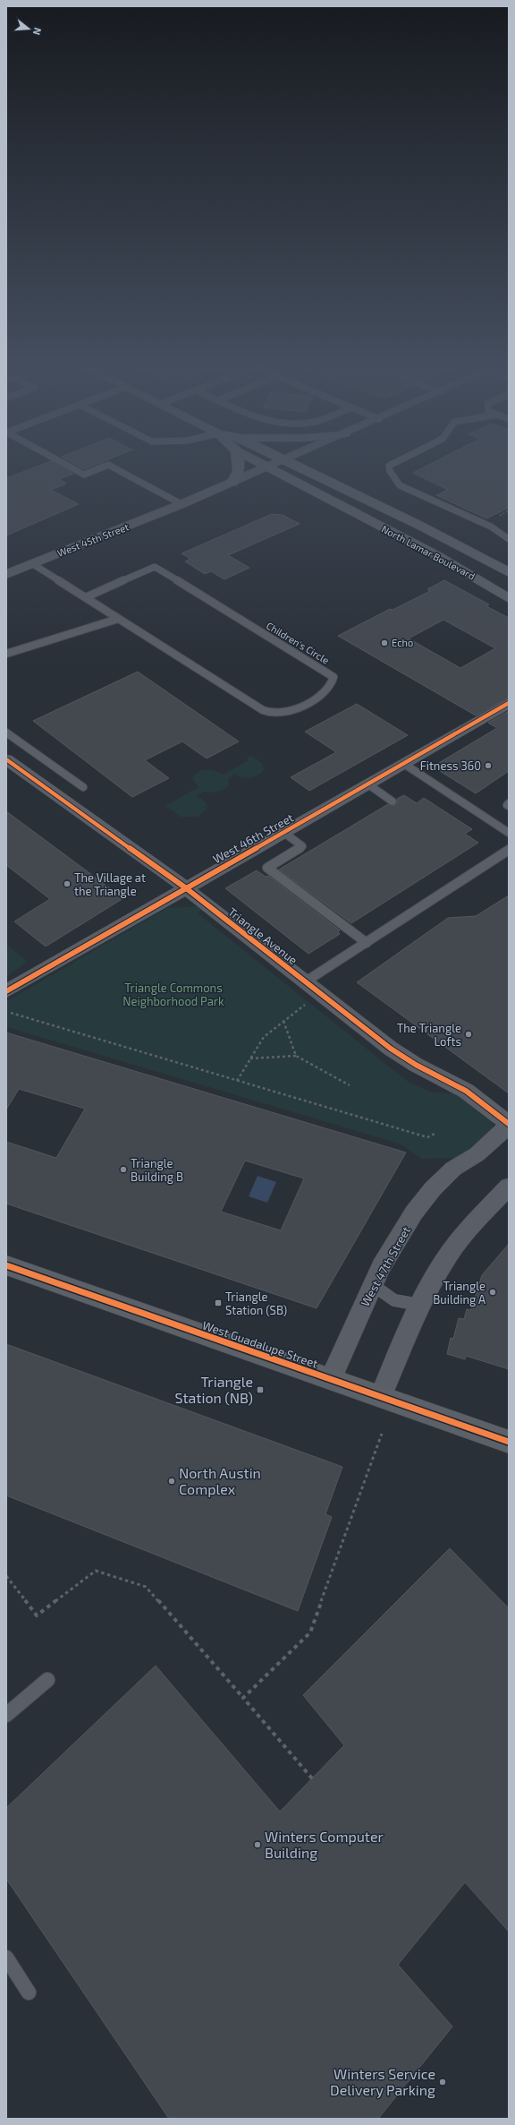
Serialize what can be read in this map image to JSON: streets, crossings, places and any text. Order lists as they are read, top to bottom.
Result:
{
  "streets": {
    "main road": ["West 45th Street", "North Lamar Boulevard", "West Guadalupe Street"],
    "street": ["West 46th Street", "Triangle Avenue", "West 47th Street"],
    "lane": ["Children's Circle"]
  },
  "crossings": [
    ["West 45th Street", "North Lamar Boulevard"],
    ["West 45th Street", "Children's Circle"],
    ["West 46th Street", "Triangle Avenue"],
    ["Triangle Avenue", "West 47th Street"],
    ["West 47th Street", "West Guadalupe Street"]
  ],
  "parks": ["Triangle Commons Neighborhood Park"],
  "places": {
    "other": [
      "Echo",
      "Fitness 360",
      "The Village at the Triangle",
      "The Triangle Lofts",
      "Triangle Building B",
      "Triangle Building A",
      "North Austin Complex",
      "Winters Computer Building",
      "Winters Service Delivery Parking"
    ],
    "transit": ["Triangle Station (SB)", "Triangle Station (NB)"]
  },
  "north": "right"
}
